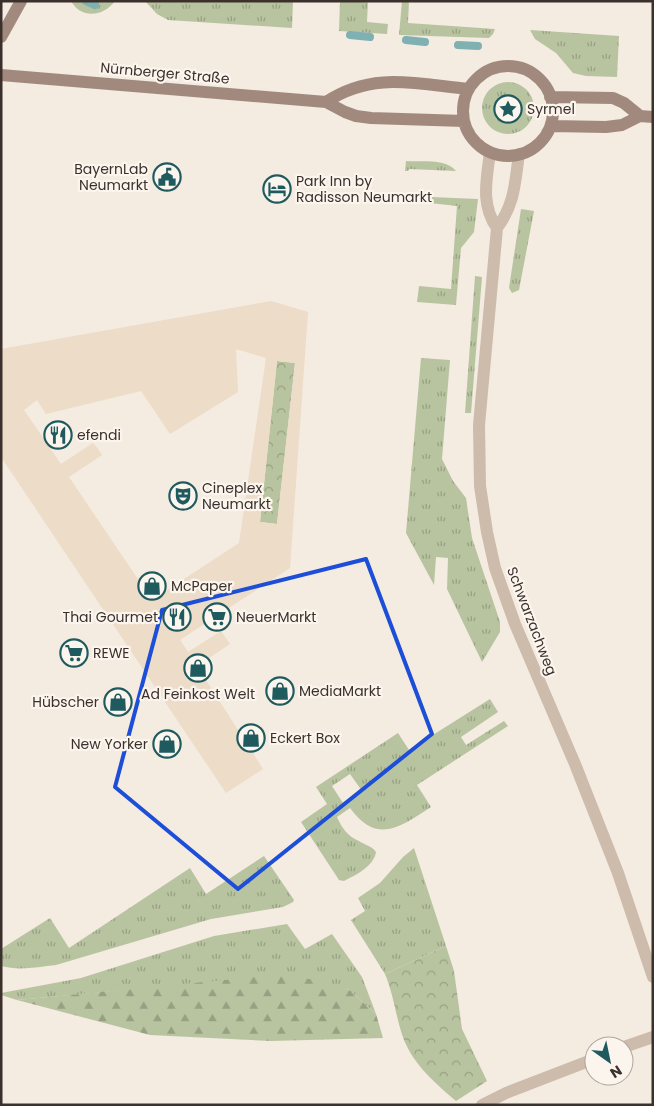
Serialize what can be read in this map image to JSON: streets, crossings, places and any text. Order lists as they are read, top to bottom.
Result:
{
  "streets": {
    "main road": ["Nürnberger Straße"],
    "street": ["Schwarzachweg"]
  },
  "crossings": [
    ["Nürnberger Straße", "Schwarzachweg"]
  ],
  "places": {
    "place": ["Syrmel"],
    "public building": ["BayernLab Neumarkt"],
    "hotel": ["Park Inn by Radisson Neumarkt"],
    "restaurant": ["efendi", "Thai Gourmet"],
    "theatre": ["Cineplex Neumarkt"],
    "shop": [
      "McPaper",
      "Ad Feinkost Welt",
      "MediaMarkt",
      "Hübscher",
      "Eckert Box",
      "New Yorker"
    ],
    "supermarket": ["NeuerMarkt", "REWE"]
  },
  "north": "bottom right"
}
